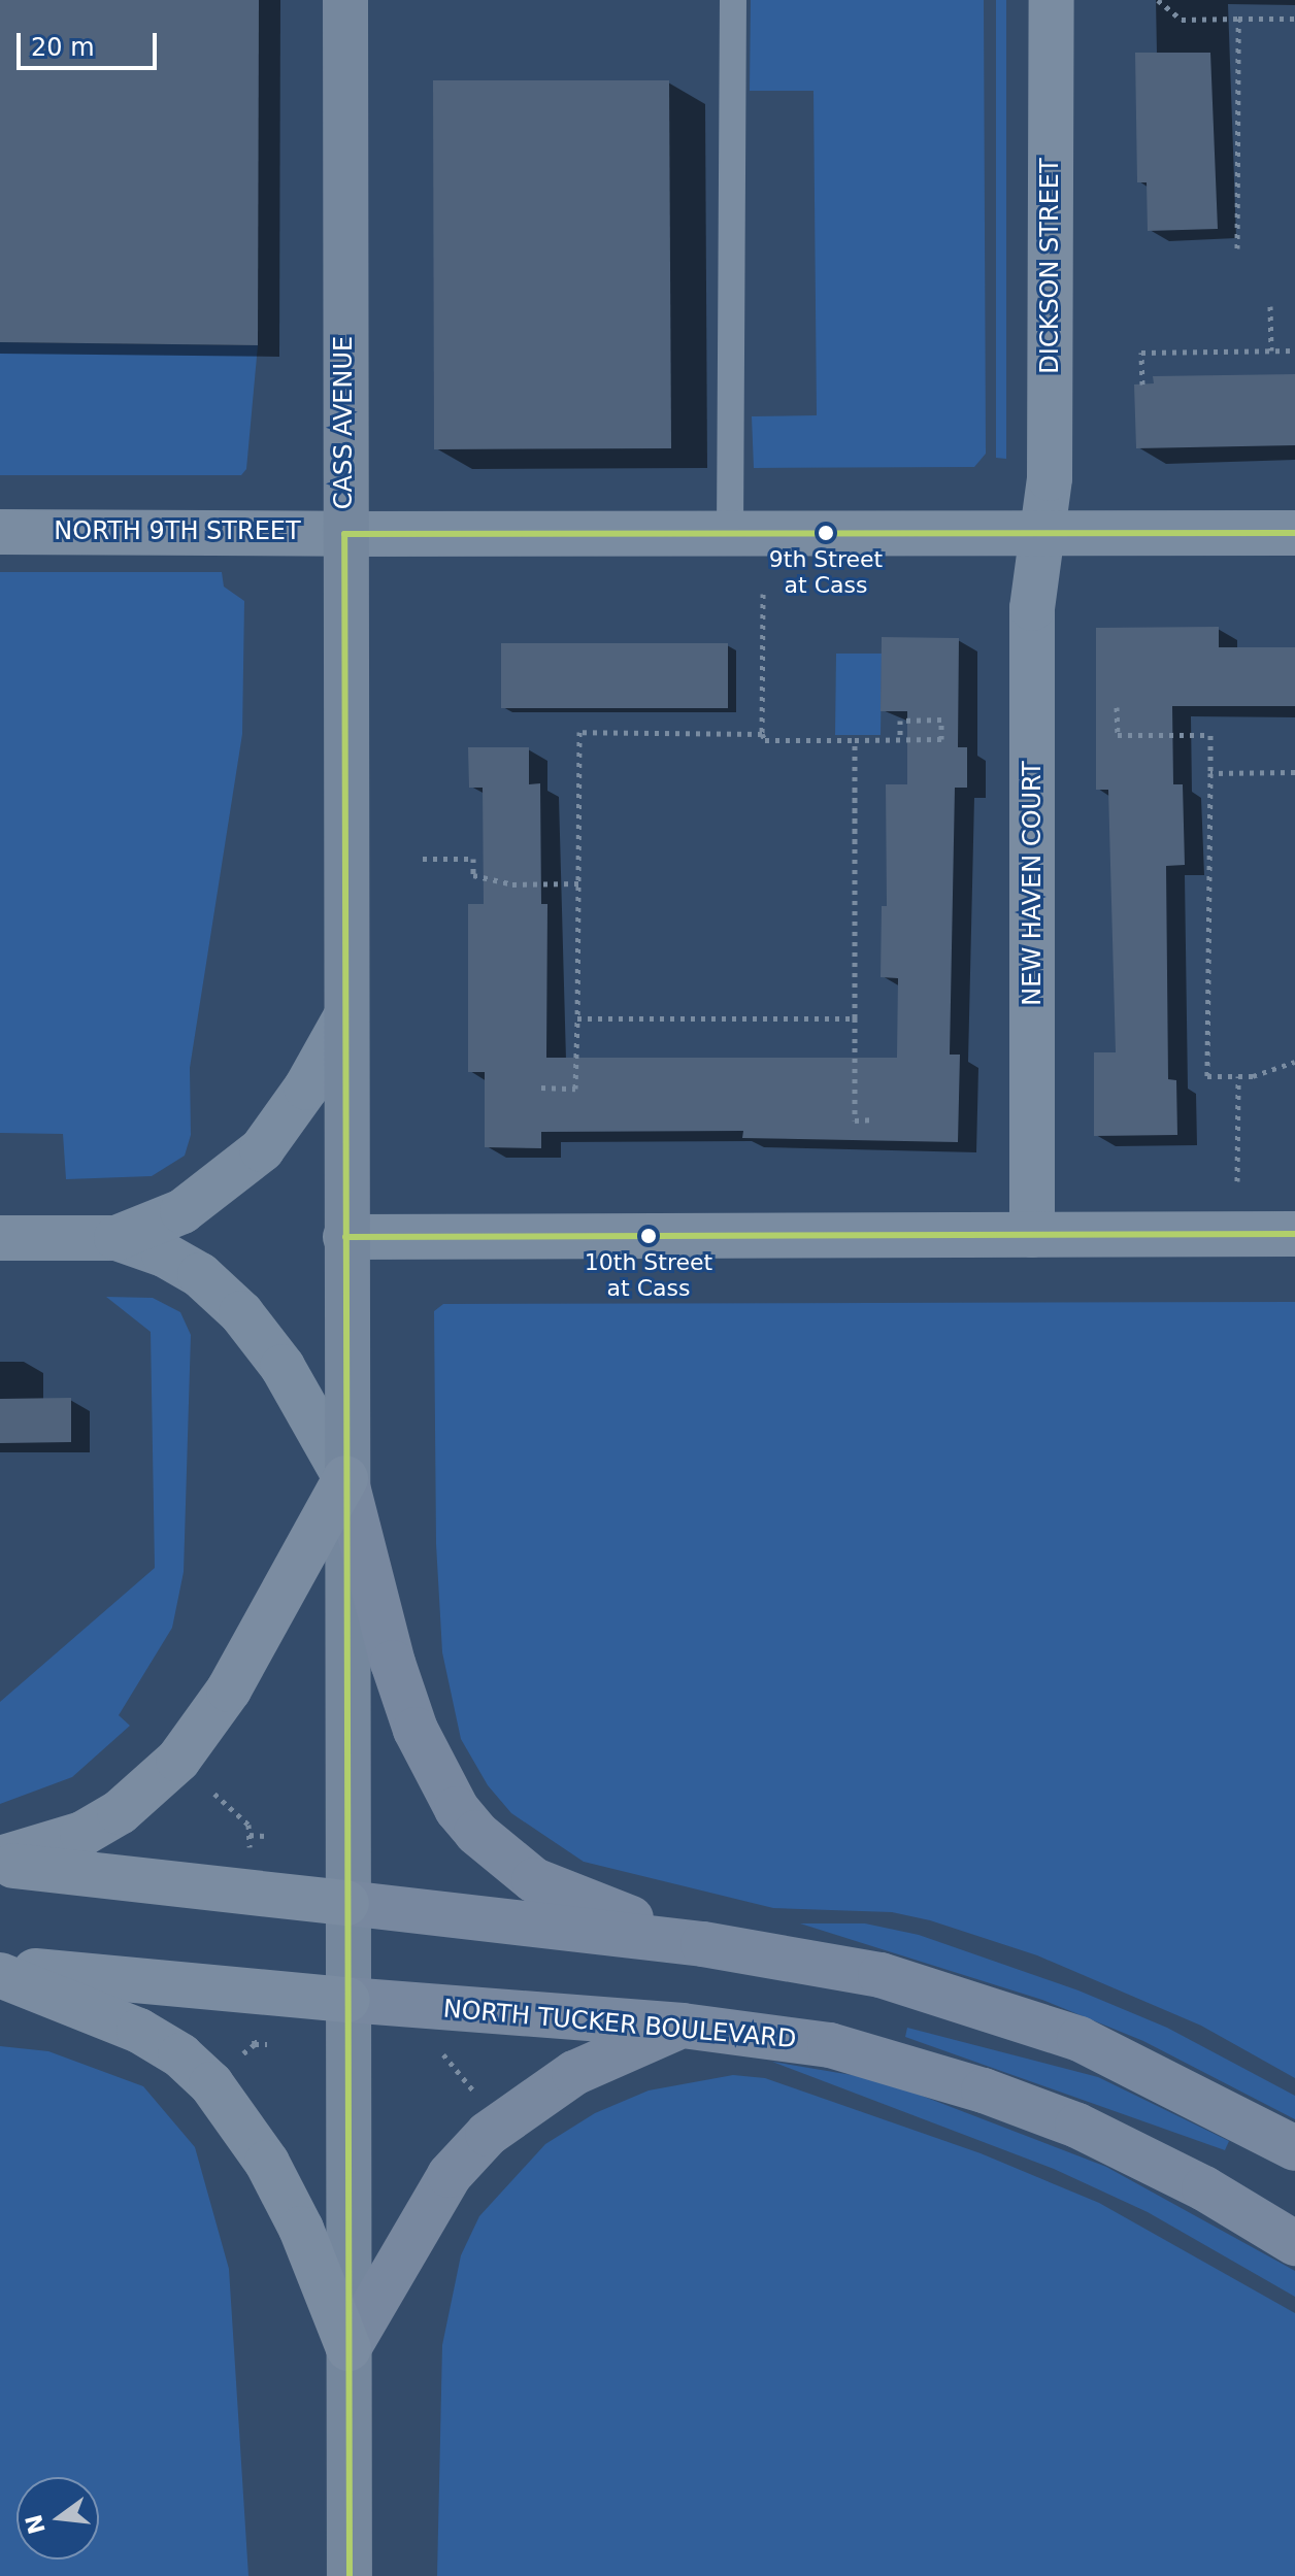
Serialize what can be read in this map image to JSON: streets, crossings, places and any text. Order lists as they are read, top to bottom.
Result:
{
  "streets": {
    "main road": ["CASS AVENUE", "NORTH TUCKER BOULEVARD"],
    "street": ["DICKSON STREET", "NORTH 9TH STREET", "NEW HAVEN COURT"]
  },
  "crossings": [
    ["DICKSON STREET", "NORTH 9TH STREET"],
    ["DICKSON STREET", "NEW HAVEN COURT"],
    ["CASS AVENUE", "NORTH 9TH STREET"],
    ["CASS AVENUE", "NORTH TUCKER BOULEVARD"],
    ["NORTH 9TH STREET", "NEW HAVEN COURT"]
  ],
  "places": ["9th Street at Cass", "10th Street at Cass"],
  "scale_bar": "20 m",
  "north": "left"
}
